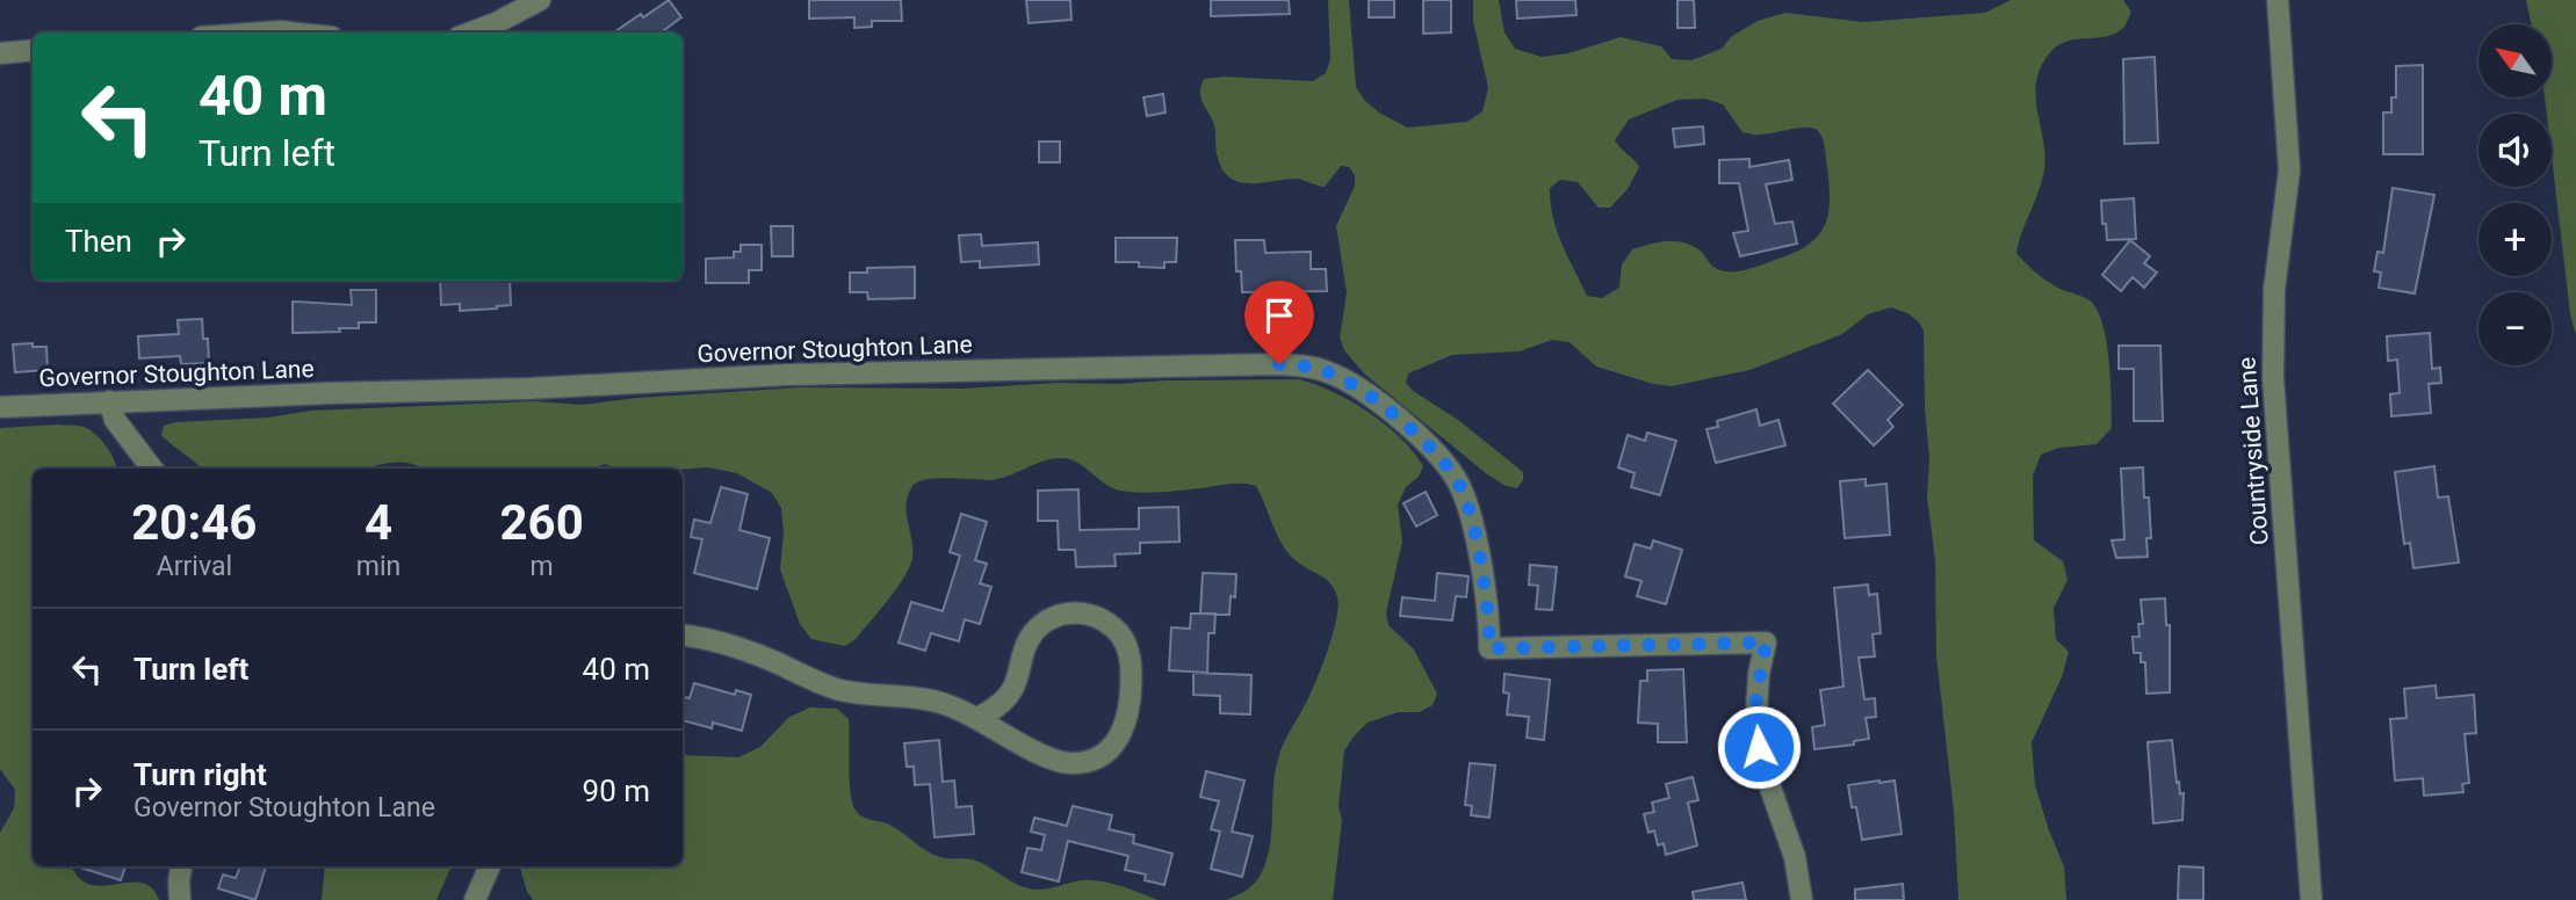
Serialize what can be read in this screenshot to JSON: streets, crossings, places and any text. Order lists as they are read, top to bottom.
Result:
{
  "streets": {
    "street": ["Governor Stoughton Lane", "Countryside Lane"]
  },
  "north": "top left",
  "page": {
    "map_buttons": ["+", "−"],
    "turn": ["40 m", "Turn left"],
    "then": "Then",
    "eta": [
      "20:46",
      "Arrival",
      "4",
      "min",
      "260",
      "m"
    ],
    "list": [
      {
        "name": "Turn left",
        "value": "40 m"
      },
      {
        "name": "Turn right",
        "note": "Governor Stoughton Lane",
        "value": "90 m"
      }
    ]
  }
}
